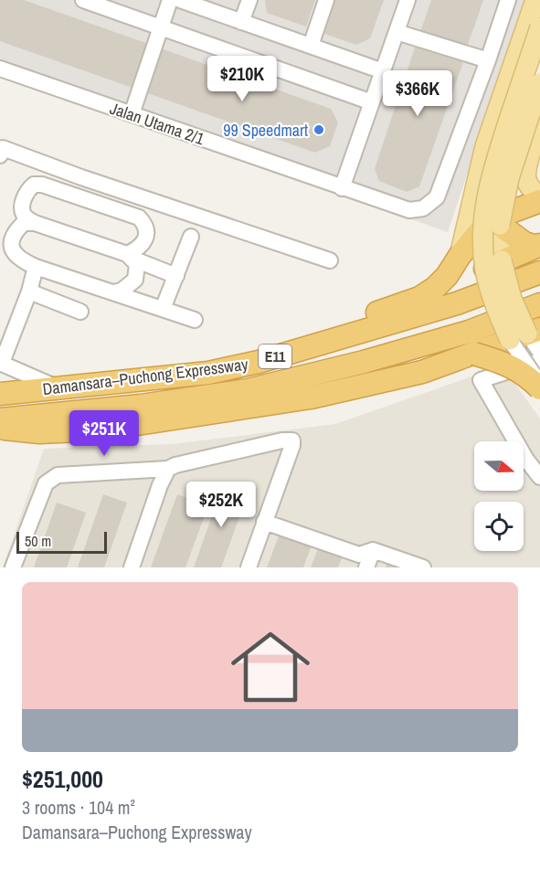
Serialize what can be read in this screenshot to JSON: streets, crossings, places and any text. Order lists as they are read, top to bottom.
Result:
{
  "streets": {
    "highway": ["E11", "Damansara–Puchong Expressway"],
    "street": ["Jalan Utama 2/1"]
  },
  "places": ["99 Speedmart"],
  "scale_bar": "50 m",
  "north": "right",
  "page": {
    "price": [
      "$210K",
      "$366K",
      "$251K",
      "$252K"
    ],
    "scale": "50 m",
    "list": [
      {
        "name": "$251,000",
        "note": "3 rooms · 104 m² · Damansara–Puchong Expressway"
      }
    ]
  }
}
